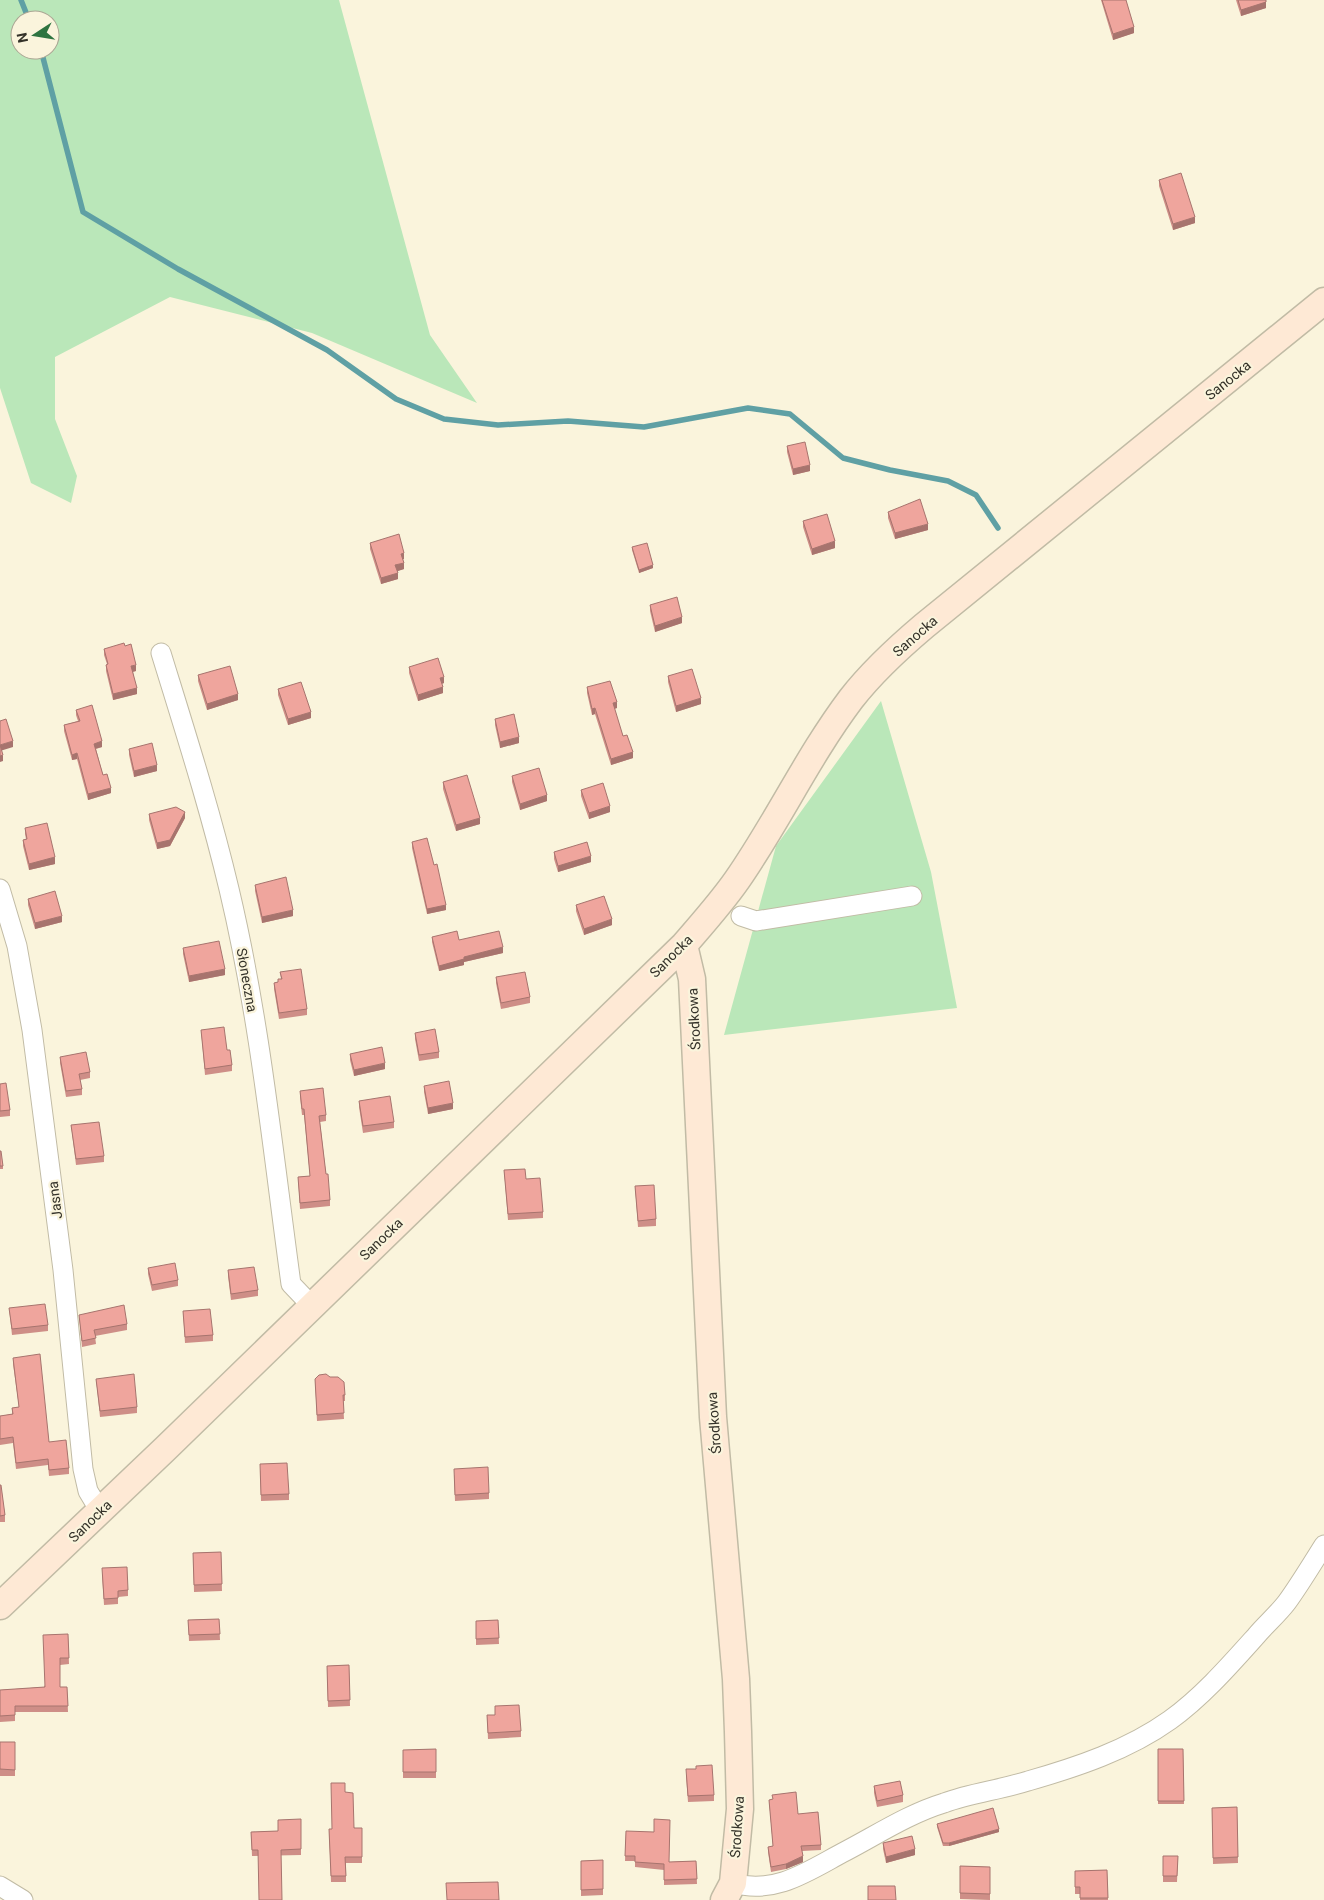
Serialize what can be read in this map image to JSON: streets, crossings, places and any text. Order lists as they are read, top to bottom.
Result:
{
  "streets": {
    "street": [
      "Sanocka",
      "Słoneczna",
      "Środkowa",
      "Jasna"
    ]
  },
  "crossings": [
    ["Sanocka", "Słoneczna"],
    ["Sanocka", "Środkowa"],
    ["Sanocka", "Jasna"]
  ],
  "north": "left"
}
